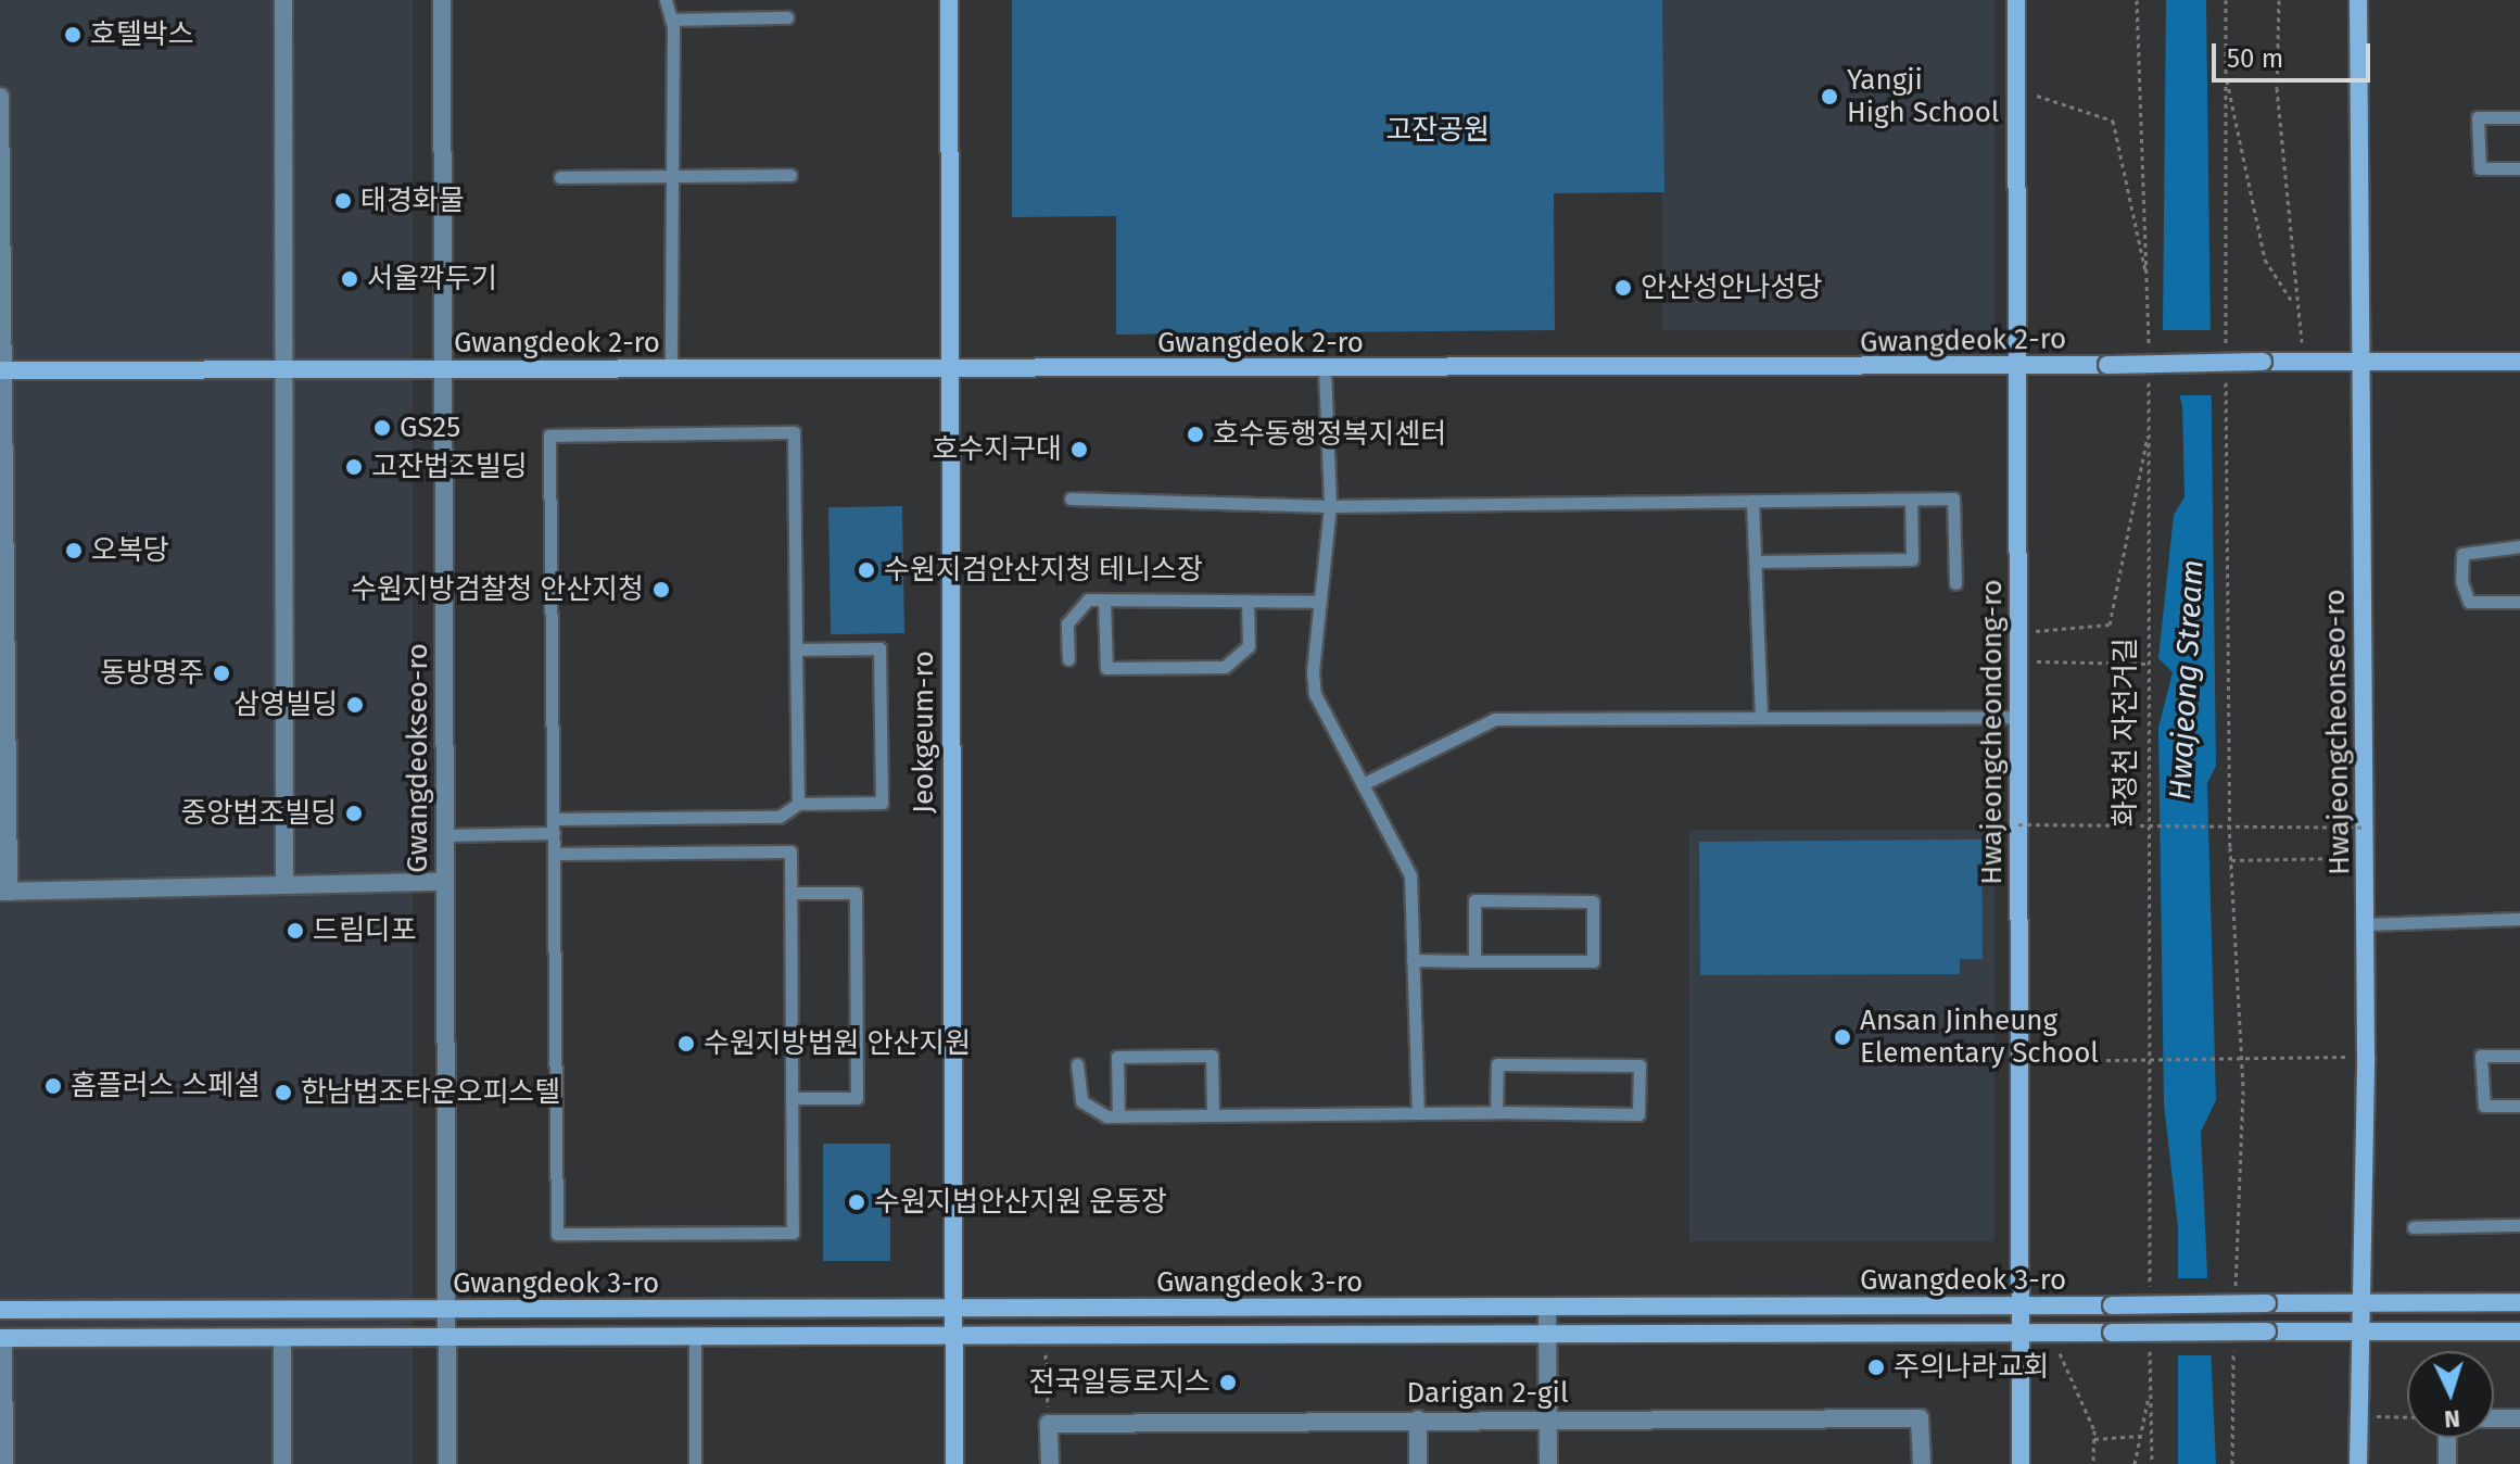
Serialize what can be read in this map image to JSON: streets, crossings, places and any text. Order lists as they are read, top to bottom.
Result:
{
  "streets": {
    "street": [
      "Gwangdeok 2-ro",
      "Jeokgeum-ro",
      "Hwajeongcheondong-ro",
      "Hwajeongcheonseo-ro",
      "Gwangdeokseo-ro",
      "Gwangdeok 3-ro",
      "Darigan 2-gil"
    ],
    "path": ["화정천 자전거길"]
  },
  "crossings": [
    ["Gwangdeok 2-ro", "Jeokgeum-ro"],
    ["Gwangdeok 2-ro", "Hwajeongcheondong-ro"],
    ["Gwangdeok 2-ro", "Hwajeongcheonseo-ro"],
    ["Gwangdeok 2-ro", "Gwangdeokseo-ro"],
    ["Jeokgeum-ro", "Gwangdeok 3-ro"],
    ["Hwajeongcheondong-ro", "Gwangdeok 3-ro"],
    ["Hwajeongcheonseo-ro", "Gwangdeok 3-ro"],
    ["Gwangdeokseo-ro", "Gwangdeok 3-ro"]
  ],
  "water": ["Hwajeong Stream"],
  "parks": ["고잔공원"],
  "places": [
    "호텔박스",
    "Yangji High School",
    "태경화물",
    "서울깍두기",
    "안산성안나성당",
    "GS25",
    "호수동행정복지센터",
    "호수지구대",
    "고잔법조빌딩",
    "오복당",
    "수원지검안산지청 테니스장",
    "수원지방검찰청 안산지청",
    "동방명주",
    "삼영빌딩",
    "중앙법조빌딩",
    "드림디포",
    "Ansan Jinheung Elementary School",
    "수원지방법원 안산지원",
    "홈플러스 스페셜",
    "한남법조타운오피스텔",
    "수원지법안산지원 운동장",
    "주의나라교회",
    "전국일등로지스"
  ],
  "scale_bar": "50 m",
  "north": "bottom"
}
